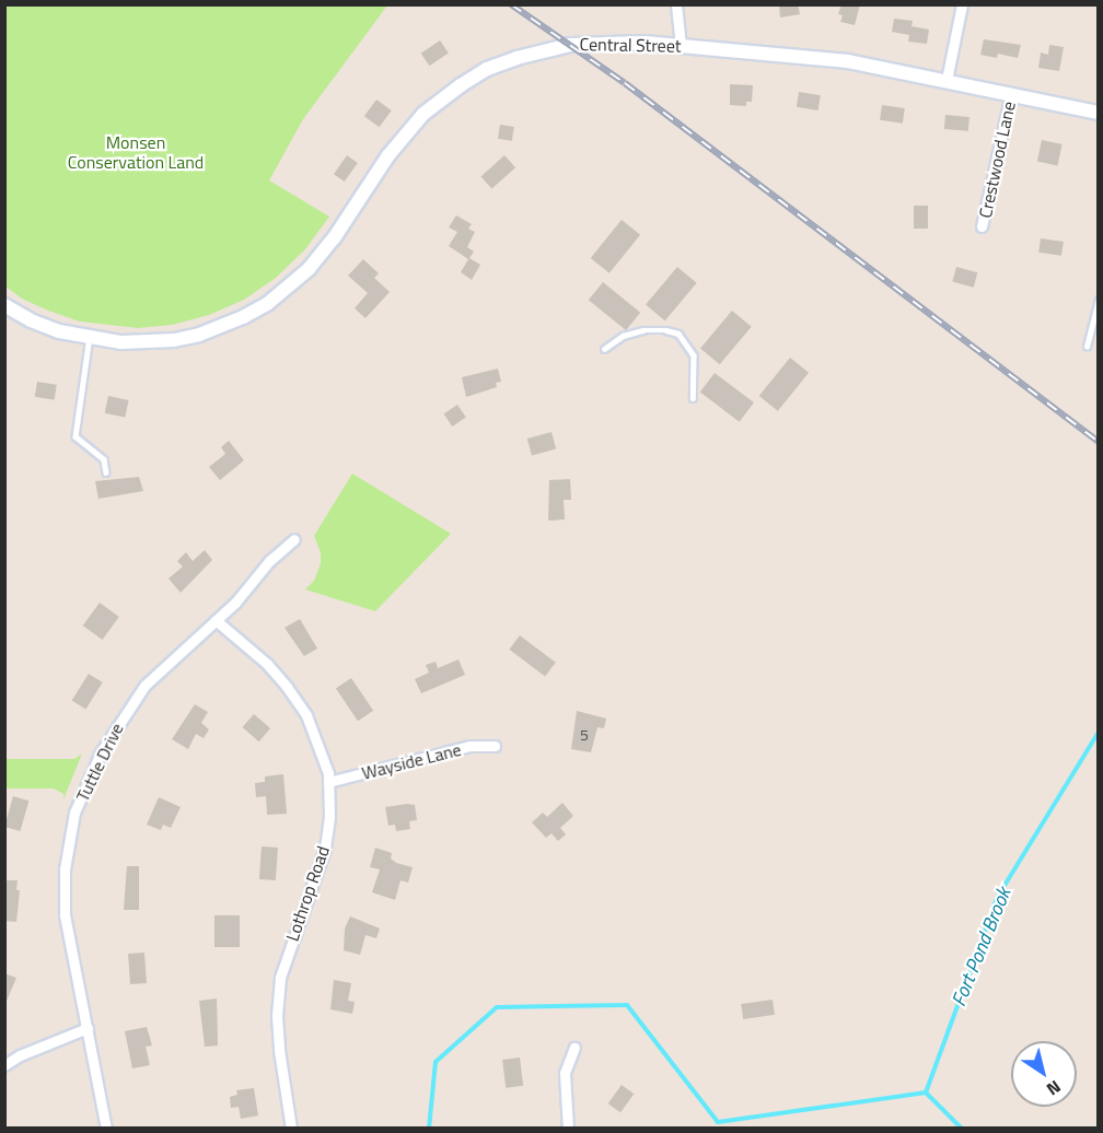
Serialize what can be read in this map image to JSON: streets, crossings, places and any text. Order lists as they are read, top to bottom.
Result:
{
  "streets": {
    "street": [
      "Central Street",
      "Crestwood Lane",
      "Wayside Lane",
      "Tuttle Drive",
      "Lothrop Road"
    ]
  },
  "crossings": [
    ["Central Street", "Crestwood Lane"],
    ["Wayside Lane", "Lothrop Road"],
    ["Tuttle Drive", "Lothrop Road"]
  ],
  "water": ["Fort Pond Brook"],
  "parks": ["Monsen Conservation Land"],
  "house_numbers": ["5"],
  "north": "bottom right"
}
